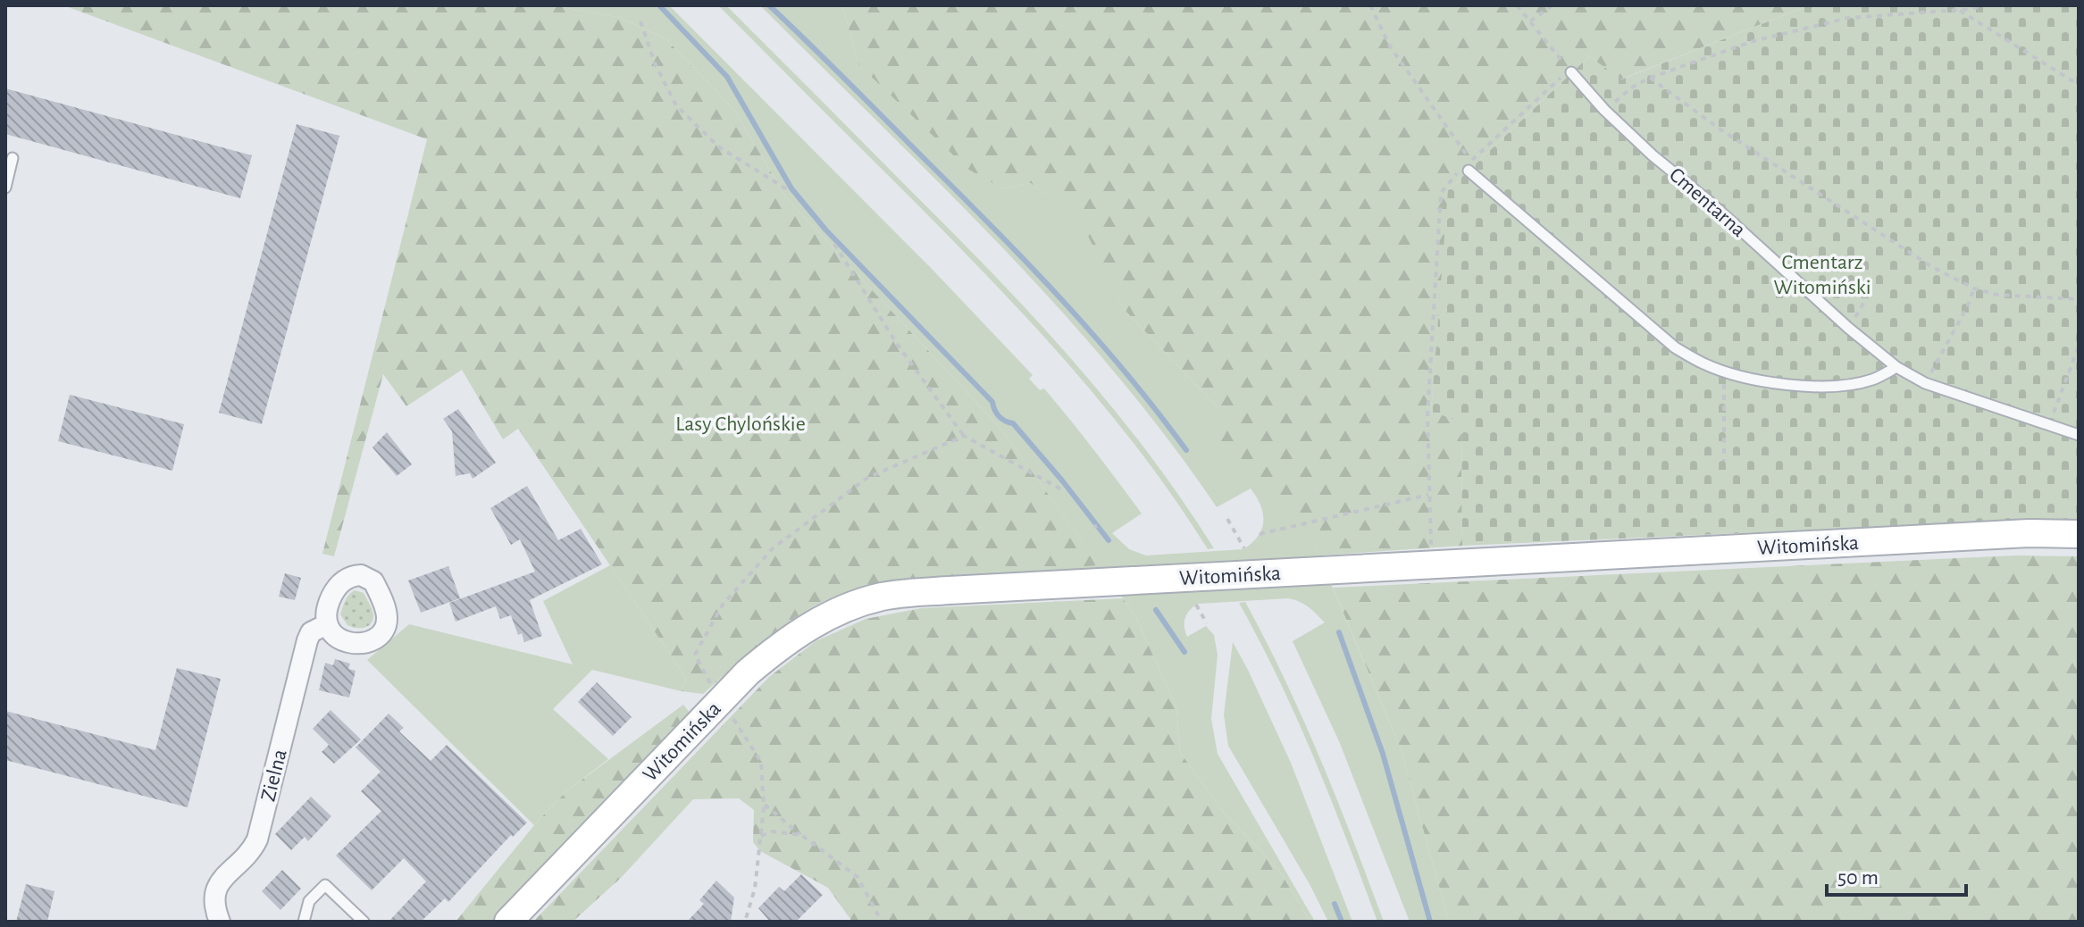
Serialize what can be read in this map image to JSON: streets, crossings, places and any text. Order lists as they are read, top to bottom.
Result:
{
  "streets": {
    "street": ["Witomińska", "Zielna"],
    "lane": ["Cmentarna"]
  },
  "parks": ["Cmentarz Witomiński", "Lasy Chylońskie"],
  "scale_bar": "50 m"
}
